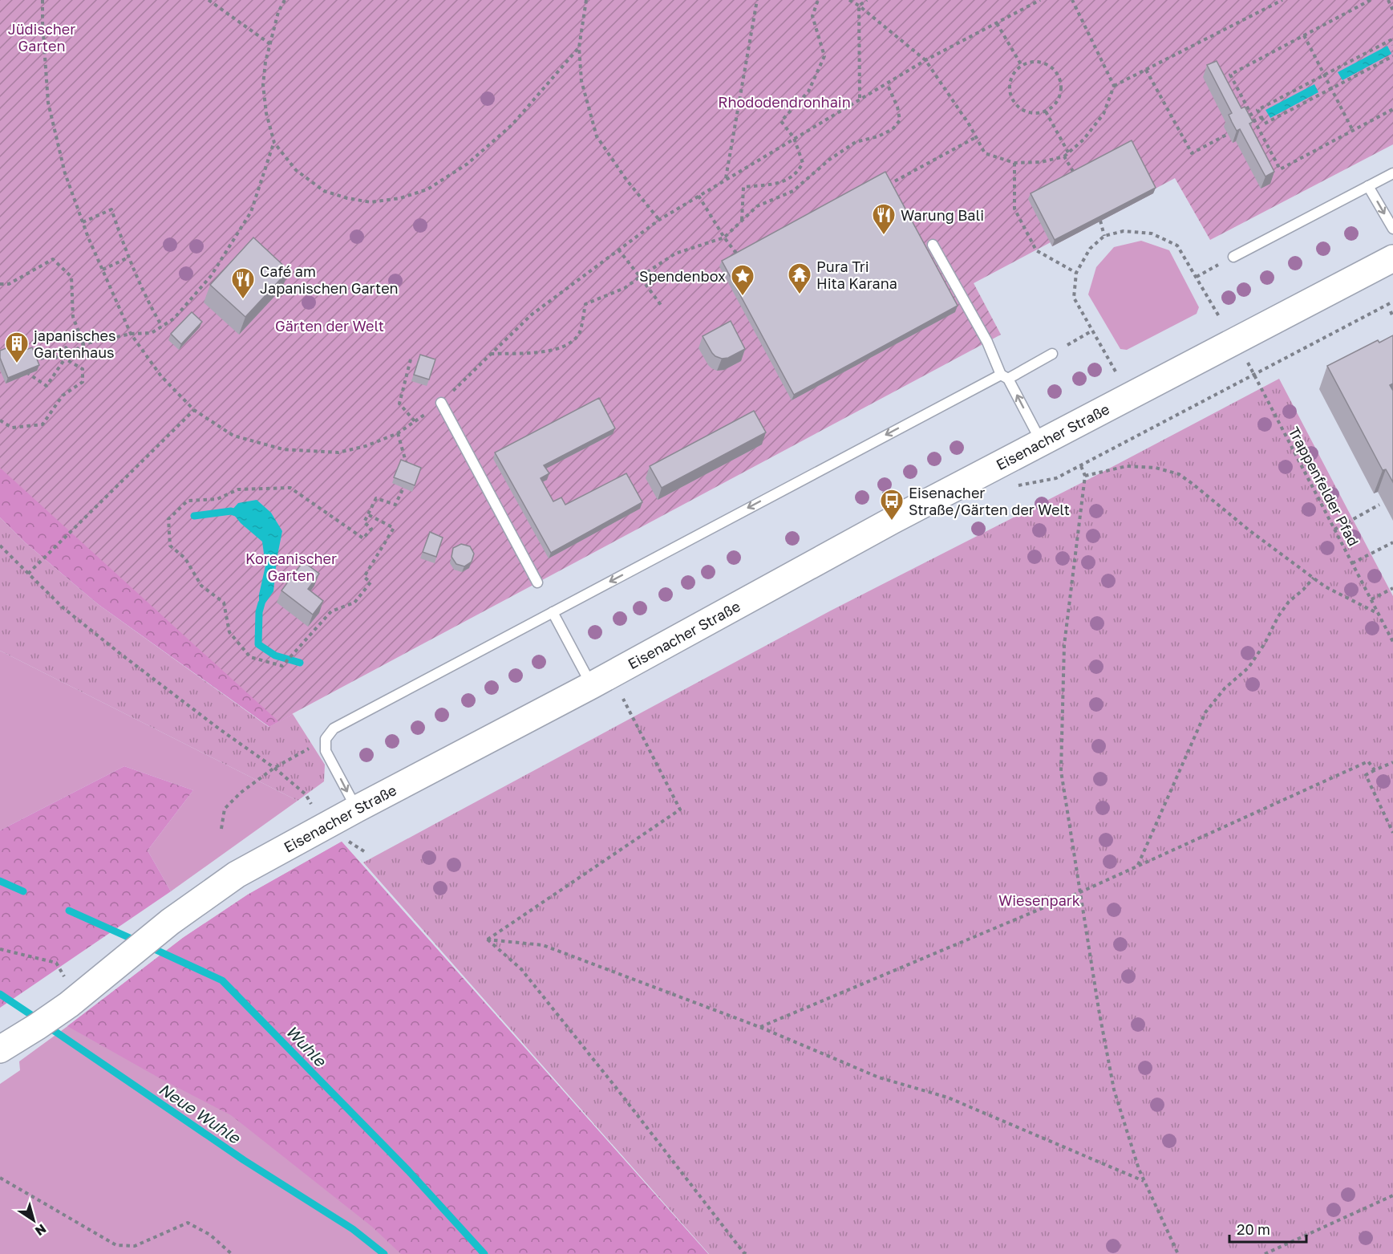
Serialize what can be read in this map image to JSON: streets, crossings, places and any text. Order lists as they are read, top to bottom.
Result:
{
  "streets": {
    "street": ["Eisenacher Straße"],
    "path": ["Trappenfelder Pfad"]
  },
  "crossings": [
    ["Eisenacher Straße", "Trappenfelder Pfad"]
  ],
  "water": ["Wuhle", "Neue Wuhle"],
  "parks": [
    "Jüdischer Garten",
    "Rhododendronhain",
    "Gärten der Welt",
    "Koreanischer Garten",
    "Wiesenpark"
  ],
  "places": {
    "restaurant": ["Warung Bali", "Café am Japanischen Garten"],
    "temple": ["Pura Tri Hita Karana"],
    "place": ["Spendenbox"],
    "building": ["japanisches Gartenhaus"],
    "bus stop": ["Eisenacher Straße/Gärten der Welt"]
  },
  "scale_bar": "20 m",
  "north": "bottom right"
}
